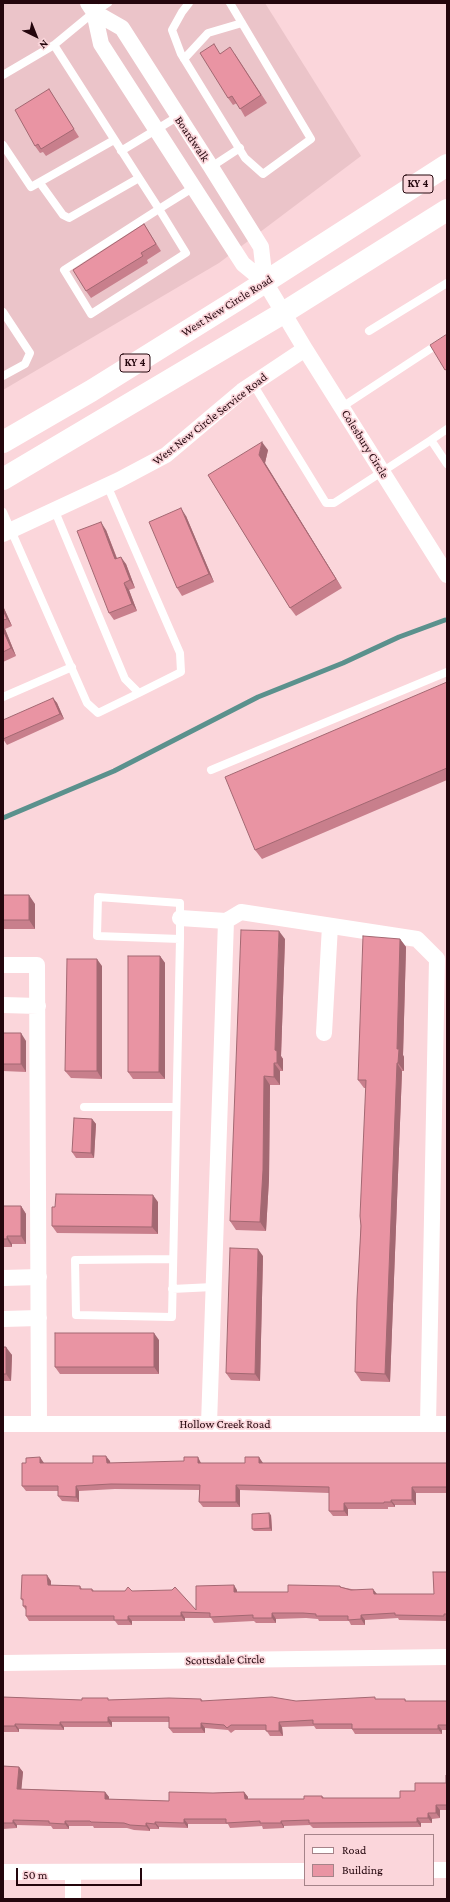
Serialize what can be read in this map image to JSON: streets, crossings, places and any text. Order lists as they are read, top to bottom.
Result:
{
  "streets": {
    "highway": ["KY 4", "West New Circle Road"],
    "street": [
      "Boardwalk",
      "West New Circle Service Road",
      "Colesbury Circle",
      "Hollow Creek Road",
      "Scottsdale Circle"
    ]
  },
  "crossings": [
    ["Boardwalk", "KY 4"],
    ["Boardwalk", "West New Circle Road"],
    ["Boardwalk", "Colesbury Circle"],
    ["KY 4", "Colesbury Circle"],
    ["West New Circle Service Road", "Colesbury Circle"]
  ],
  "legend": ["Road", "Building"],
  "scale_bar": "50 m",
  "north": "bottom right"
}
